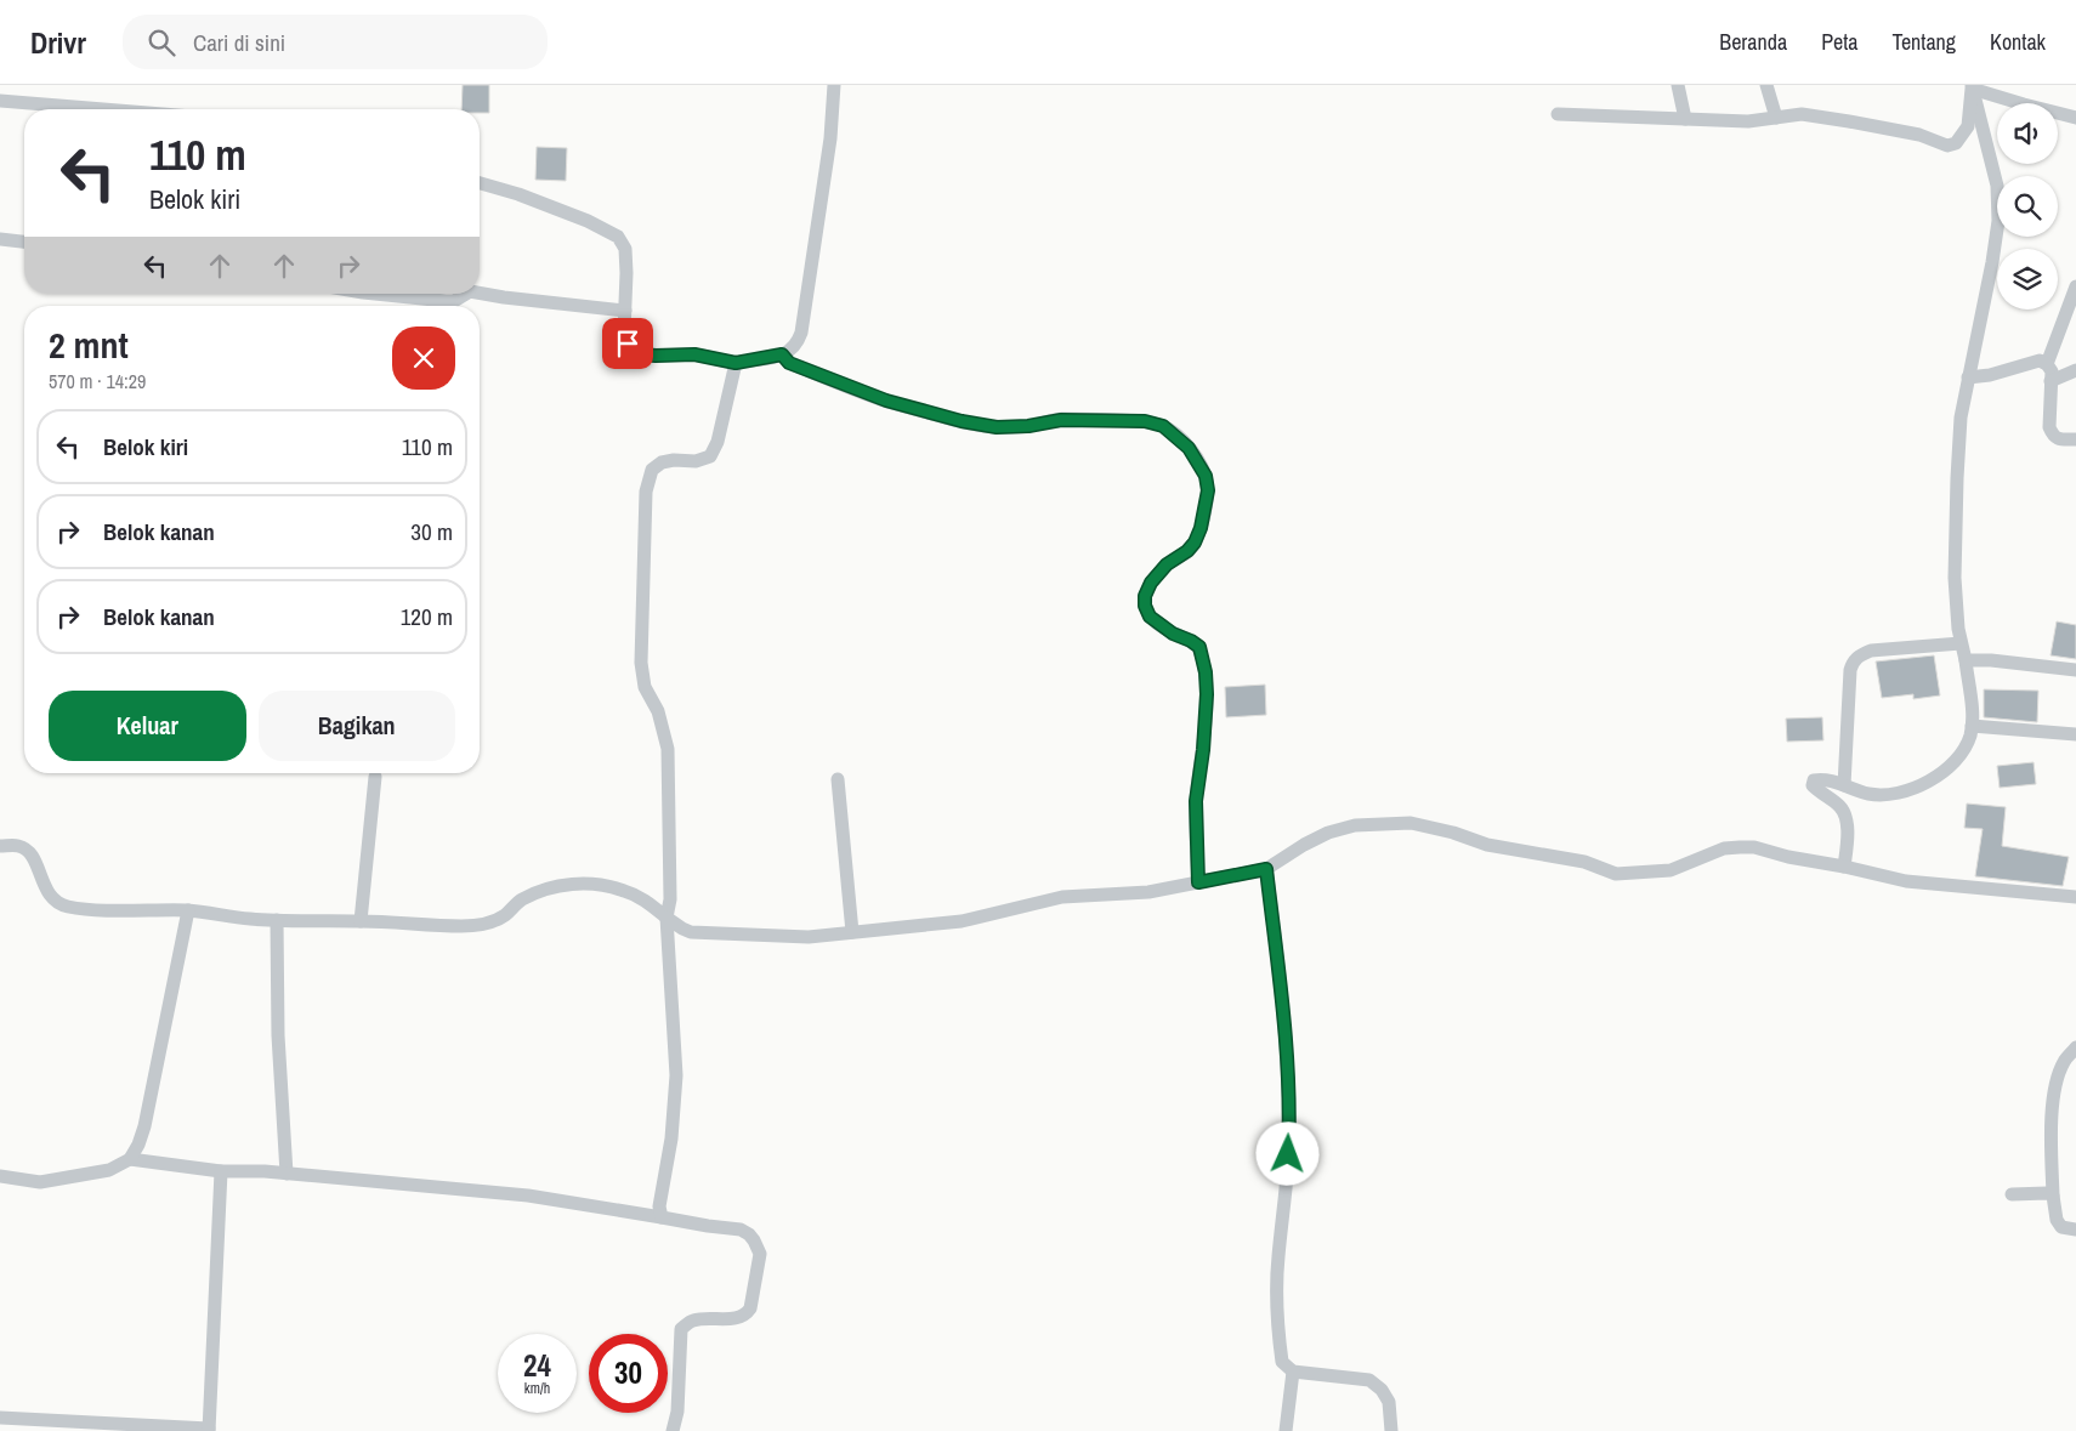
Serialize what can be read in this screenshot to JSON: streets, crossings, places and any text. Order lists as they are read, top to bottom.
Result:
{
  "page": {
    "header": "Drivr",
    "search": "Cari di sini",
    "nav": [
      "Beranda",
      "Peta",
      "Tentang",
      "Kontak"
    ],
    "turn": ["110 m", "Belok kiri"],
    "heading": ["2 mnt", "570 m · 14:29"],
    "list": [
      {
        "name": "Belok kiri",
        "value": "110 m"
      },
      {
        "name": "Belok kanan",
        "value": "30 m"
      },
      {
        "name": "Belok kanan",
        "value": "120 m"
      }
    ],
    "buttons": ["Keluar", "Bagikan"],
    "speed": "24 km/h",
    "limit": "30"
  }
}
